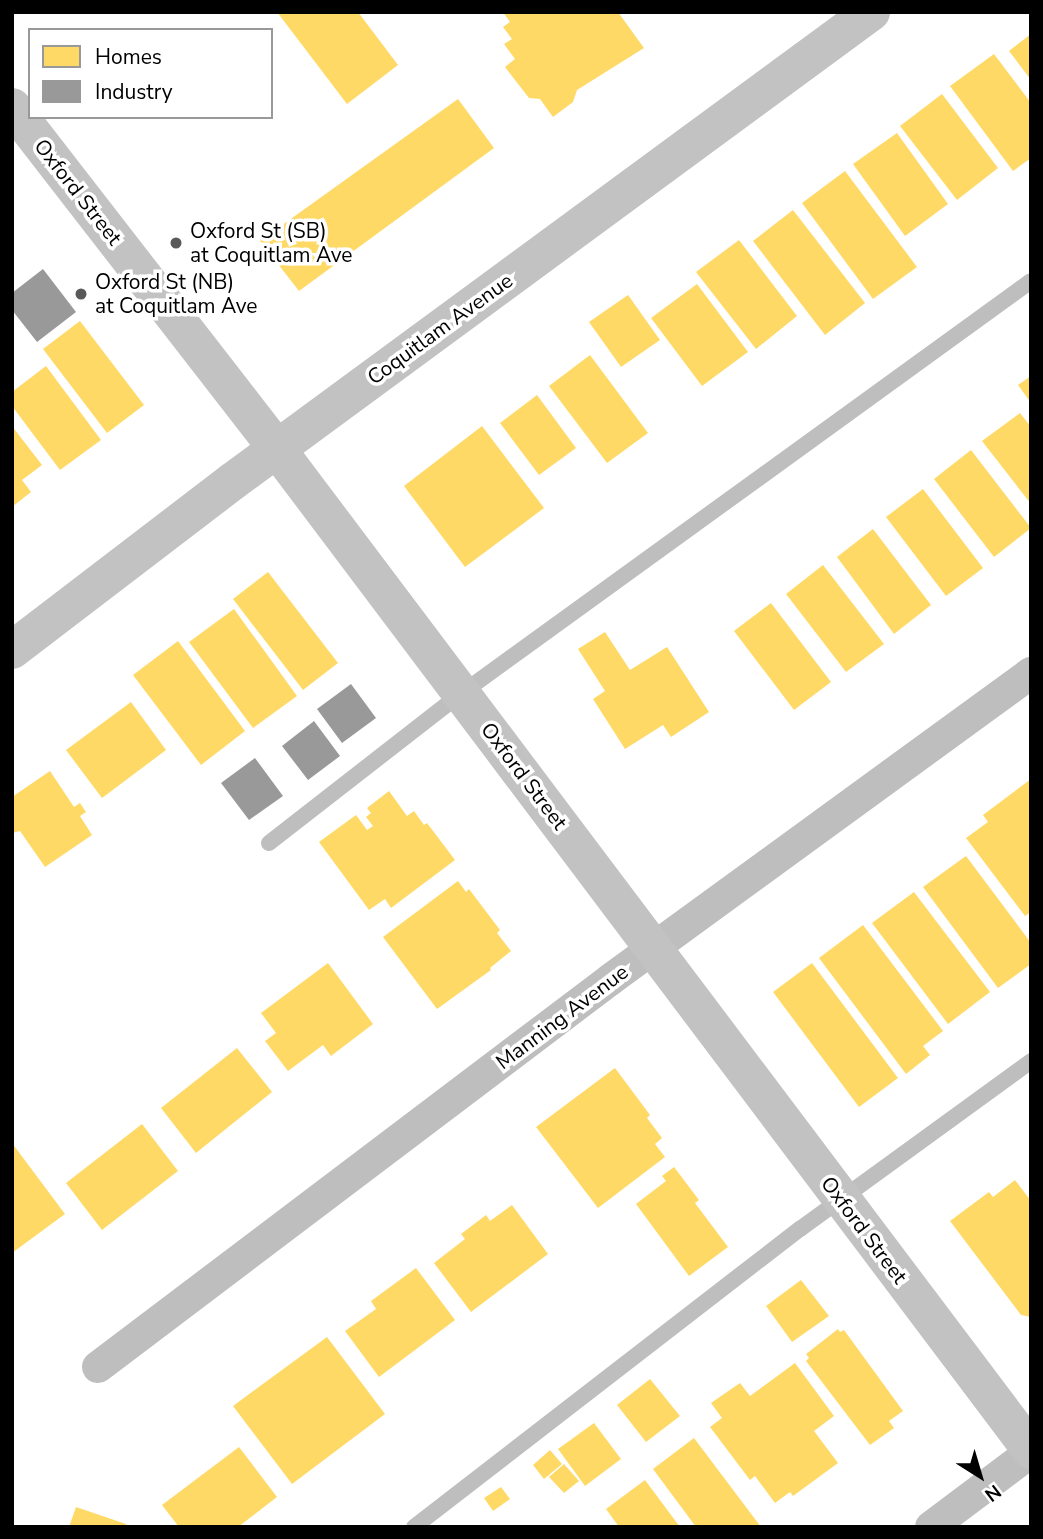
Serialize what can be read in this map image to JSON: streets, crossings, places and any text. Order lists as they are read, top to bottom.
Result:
{
  "streets": {
    "main road": ["Oxford Street", "Coquitlam Avenue"],
    "street": ["Manning Avenue"]
  },
  "crossings": [
    ["Oxford Street", "Coquitlam Avenue"],
    ["Oxford Street", "Manning Avenue"]
  ],
  "places": ["Oxford St (SB) at Coquitlam Ave", "Oxford St (NB) at Coquitlam Ave"],
  "legend": ["Homes", "Industry"],
  "north": "bottom right"
}
